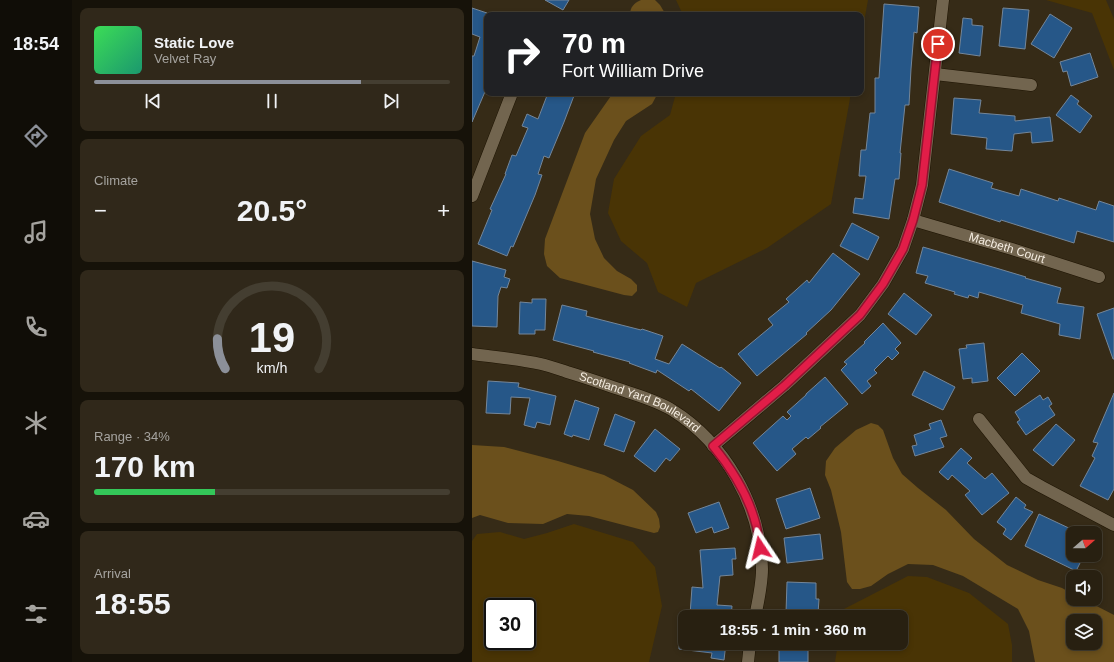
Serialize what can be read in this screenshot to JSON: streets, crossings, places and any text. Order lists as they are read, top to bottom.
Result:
{
  "streets": {
    "street": ["Macbeth Court", "Scotland Yard Boulevard"]
  },
  "north": "right",
  "page": {
    "tabs": "18:54",
    "turn": ["70 m", "Fort William Drive"],
    "song": ["Static Love", "Velvet Ray"],
    "tile": [
      "Climate",
      ["Range · 34%", "170 km"],
      ["Arrival", "18:55"]
    ],
    "heat": ["−", "20.5°", "+"],
    "limit": "30",
    "trip": "18:55 · 1 min · 360 m",
    "gauge": ["19", "km/h"]
  }
}
